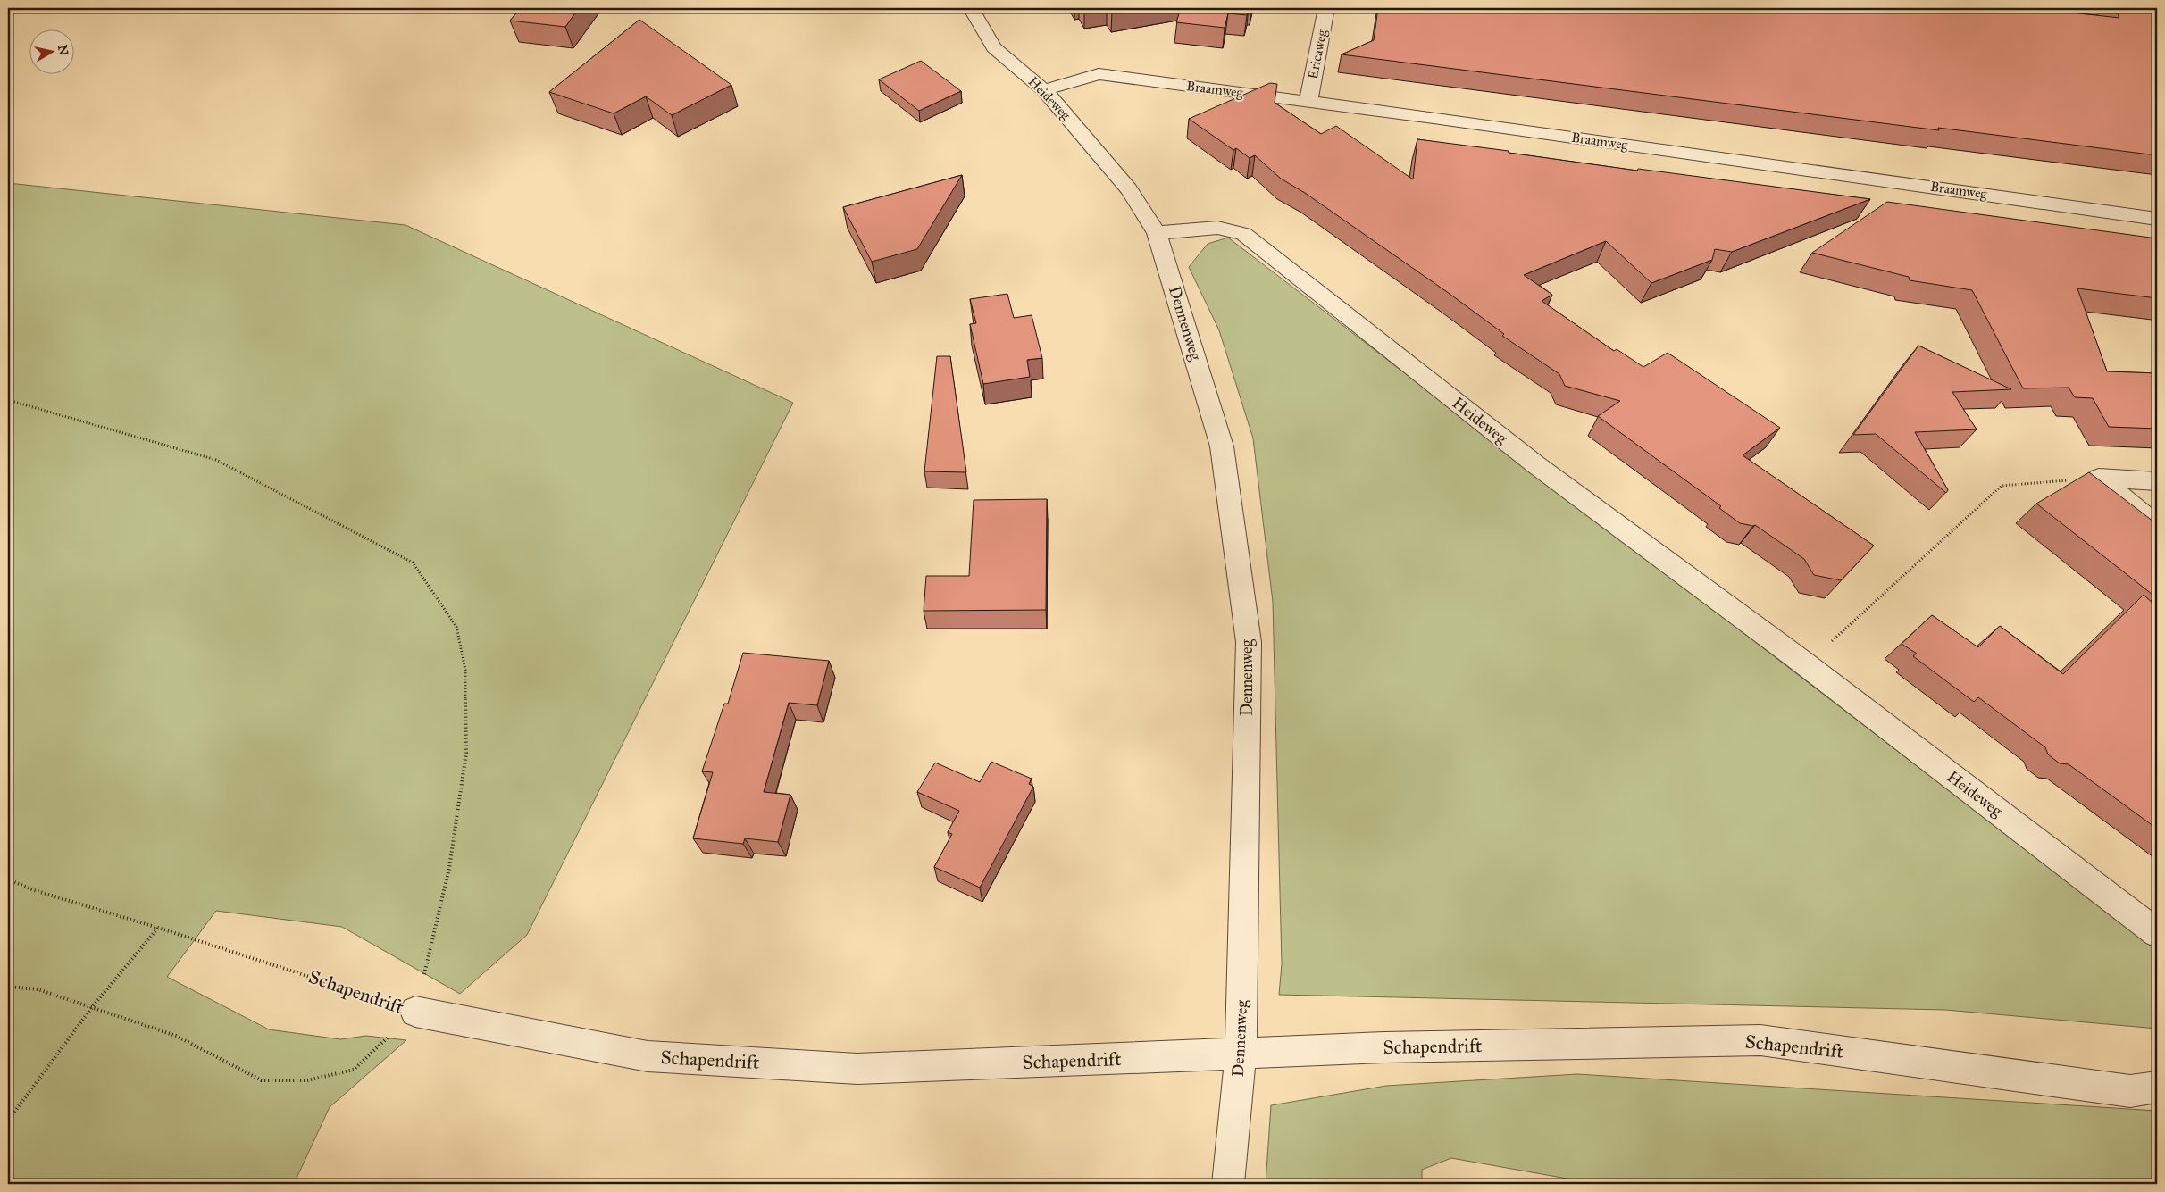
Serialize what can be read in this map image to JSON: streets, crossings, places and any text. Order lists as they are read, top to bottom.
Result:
{
  "streets": {
    "street": [
      "Ericaweg",
      "Braamweg",
      "Heideweg",
      "Dennenweg",
      "Schapendrift"
    ]
  },
  "crossings": [
    ["Ericaweg", "Braamweg"],
    ["Braamweg", "Heideweg"],
    ["Heideweg", "Dennenweg"],
    ["Dennenweg", "Schapendrift"]
  ],
  "north": "right"
}
